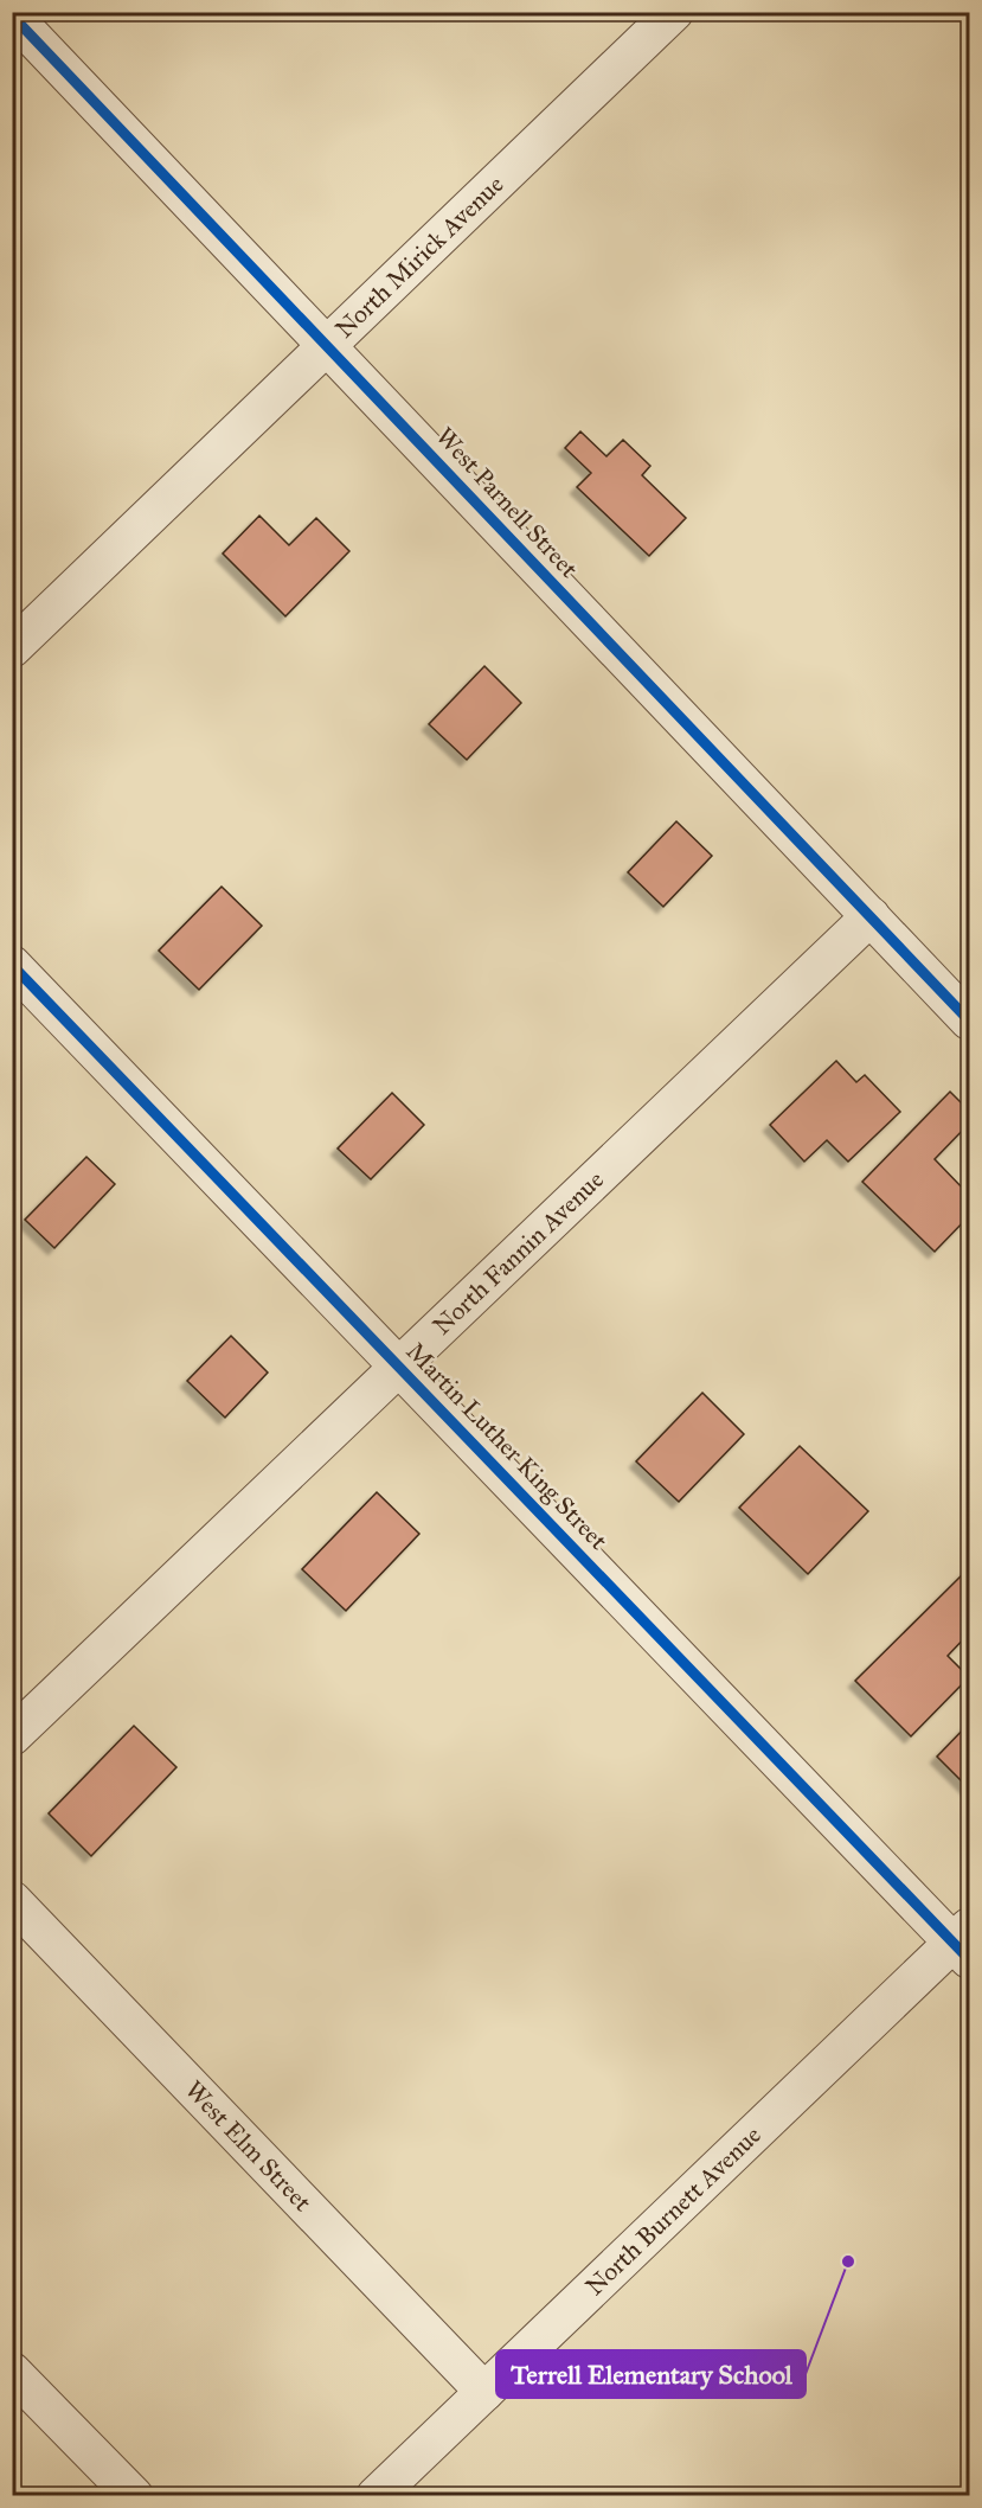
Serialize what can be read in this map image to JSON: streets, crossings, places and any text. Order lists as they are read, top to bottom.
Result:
{
  "streets": {
    "street": [
      "North Mirick Avenue",
      "West Parnell Street",
      "North Fannin Avenue",
      "Martin Luther King Street",
      "West Elm Street",
      "North Burnett Avenue"
    ]
  },
  "crossings": [
    ["North Mirick Avenue", "West Parnell Street"],
    ["West Parnell Street", "North Fannin Avenue"],
    ["North Fannin Avenue", "Martin Luther King Street"],
    ["Martin Luther King Street", "North Burnett Avenue"],
    ["West Elm Street", "North Burnett Avenue"]
  ],
  "places": ["Terrell Elementary School"]
}
